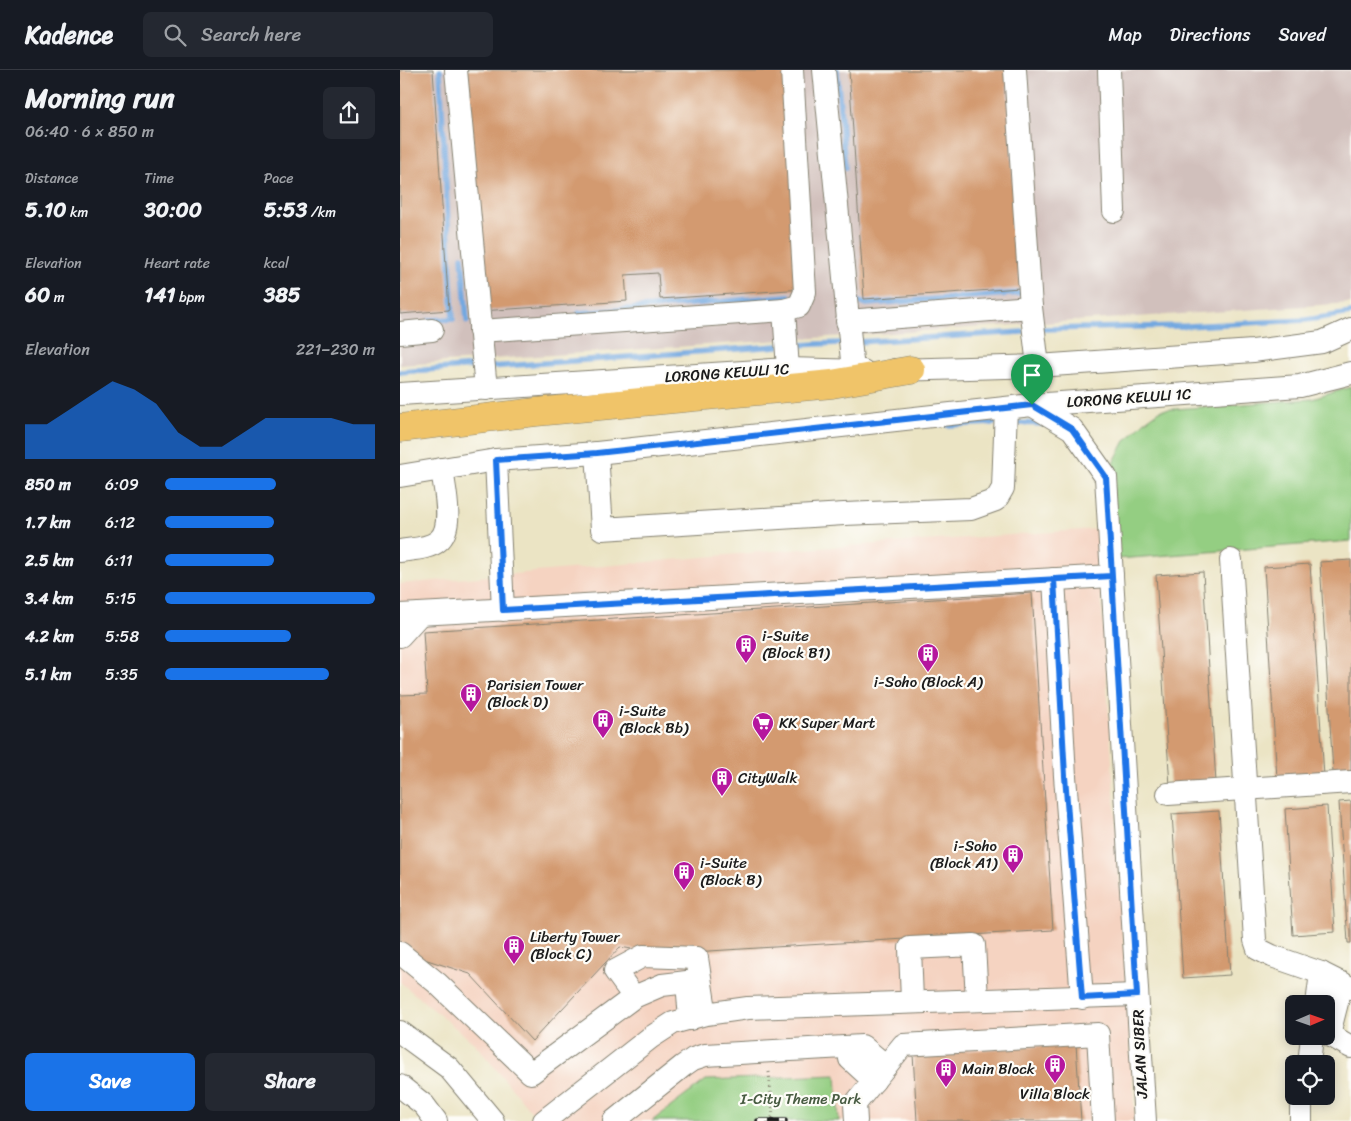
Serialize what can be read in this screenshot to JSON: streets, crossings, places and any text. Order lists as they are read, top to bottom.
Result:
{
  "streets": {
    "street": ["LORONG KELULI 1C", "JALAN SIBER"]
  },
  "crossings": [
    ["LORONG KELULI 1C", "JALAN SIBER"]
  ],
  "parks": ["I-City Theme Park"],
  "places": {
    "building": [
      "i-Suite (Block B1)",
      "i-Soho (Block A)",
      "Parisien Tower (Block D)",
      "i-Suite (Block Bb)",
      "CityWalk",
      "i-Soho (Block A1)",
      "i-Suite (Block B)",
      "Liberty Tower (Block C)",
      "Villa Block",
      "Main Block"
    ],
    "supermarket": ["KK Super Mart"]
  },
  "north": "right",
  "page": {
    "header": "Kadence",
    "search": "Search here",
    "nav": ["Map", "Directions", "Saved"],
    "heading": ["Morning run", "06:40 · 6 × 850 m"],
    "stats": [
      ["Distance", "5.10 km"],
      ["Time", "30:00"],
      ["Pace", "5:53 /km"],
      ["Elevation", "60 m"],
      ["Heart rate", "141 bpm"],
      ["kcal", "385"]
    ],
    "chart": ["Elevation", "221–230 m"],
    "list": [
      {
        "name": "850 m",
        "note": "6:09"
      },
      {
        "name": "1.7 km",
        "note": "6:12"
      },
      {
        "name": "2.5 km",
        "note": "6:11"
      },
      {
        "name": "3.4 km",
        "note": "5:15"
      },
      {
        "name": "4.2 km",
        "note": "5:58"
      },
      {
        "name": "5.1 km",
        "note": "5:35"
      }
    ],
    "buttons": ["Save", "Share"]
  }
}
